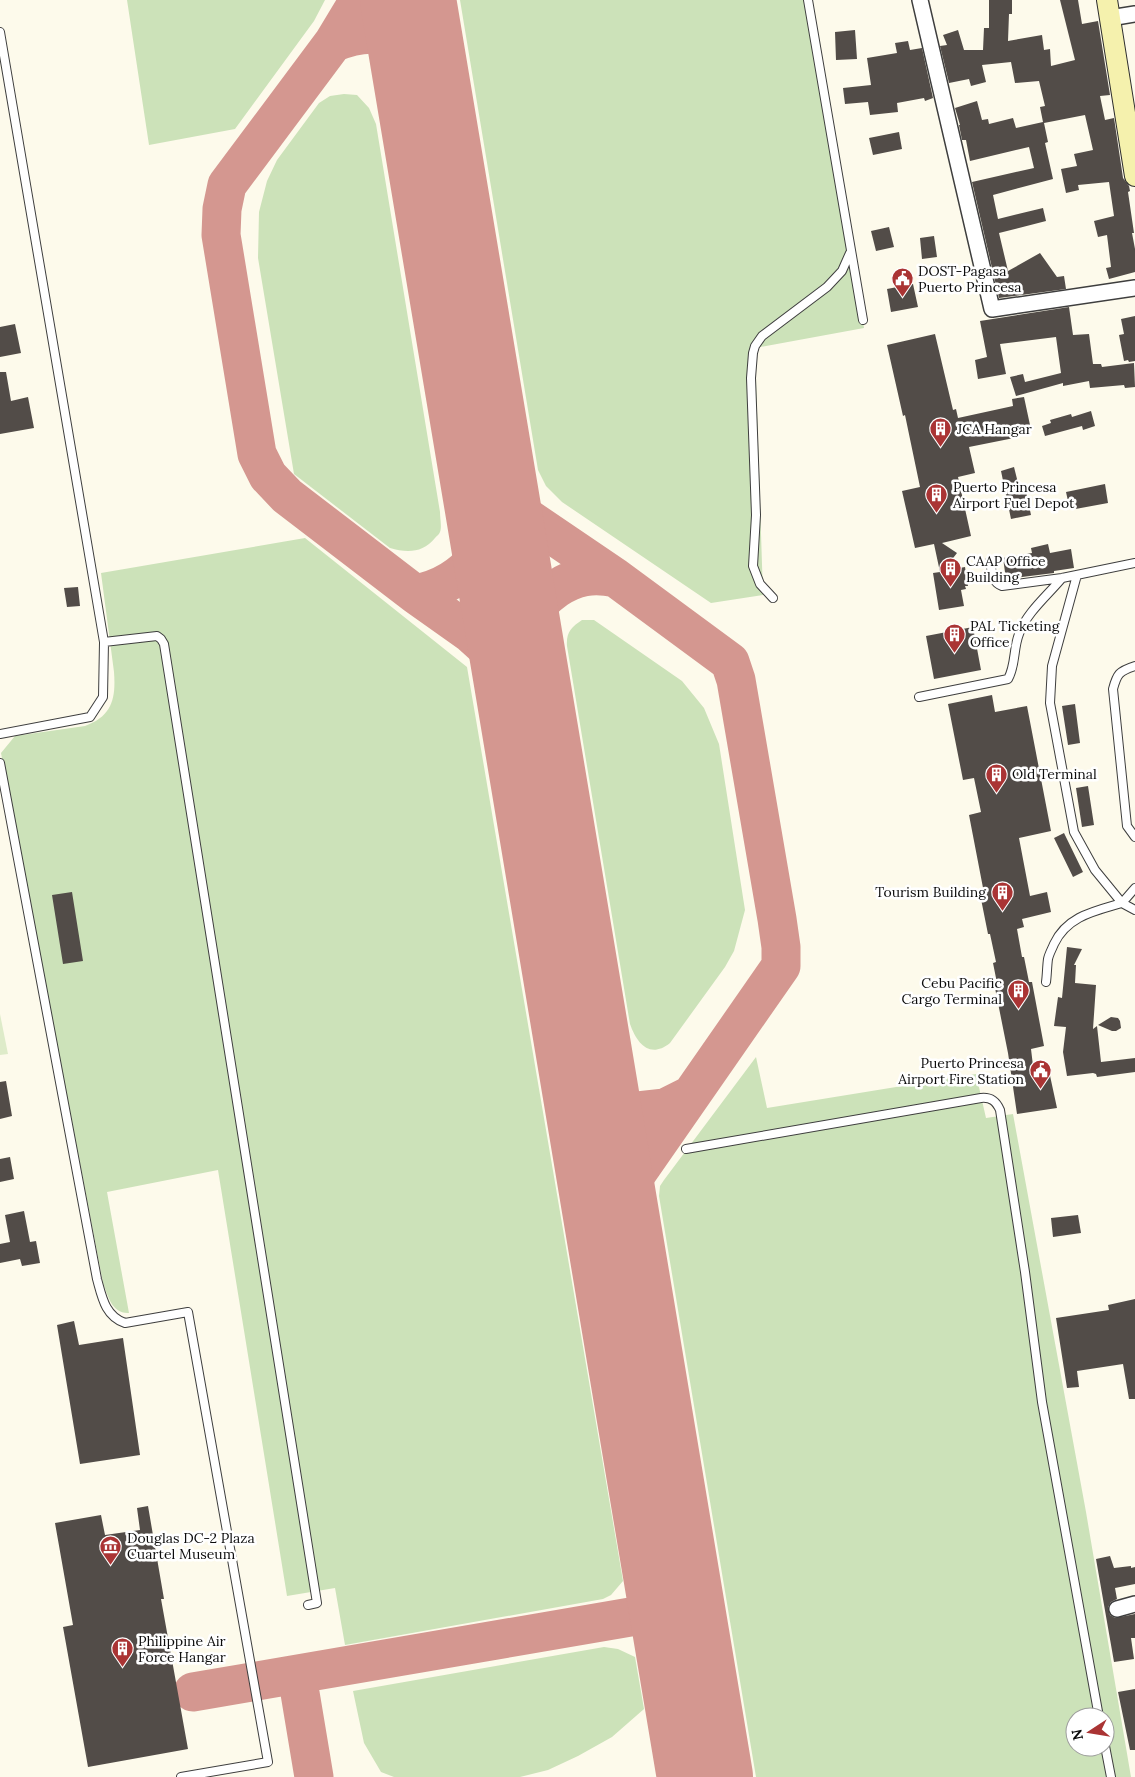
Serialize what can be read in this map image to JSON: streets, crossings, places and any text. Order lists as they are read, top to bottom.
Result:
{
  "places": {
    "public building": ["DOST-Pagasa Puerto Princesa", "Puerto Princesa Airport Fire Station"],
    "building": [
      "JCA Hangar",
      "Puerto Princesa Airport Fuel Depot",
      "CAAP Office Building",
      "PAL Ticketing Office",
      "Old Terminal",
      "Tourism Building",
      "Cebu Pacific Cargo Terminal",
      "Philippine Air Force Hangar"
    ],
    "museum": ["Douglas DC-2 Plaza Cuartel Museum"]
  },
  "north": "left"
}
